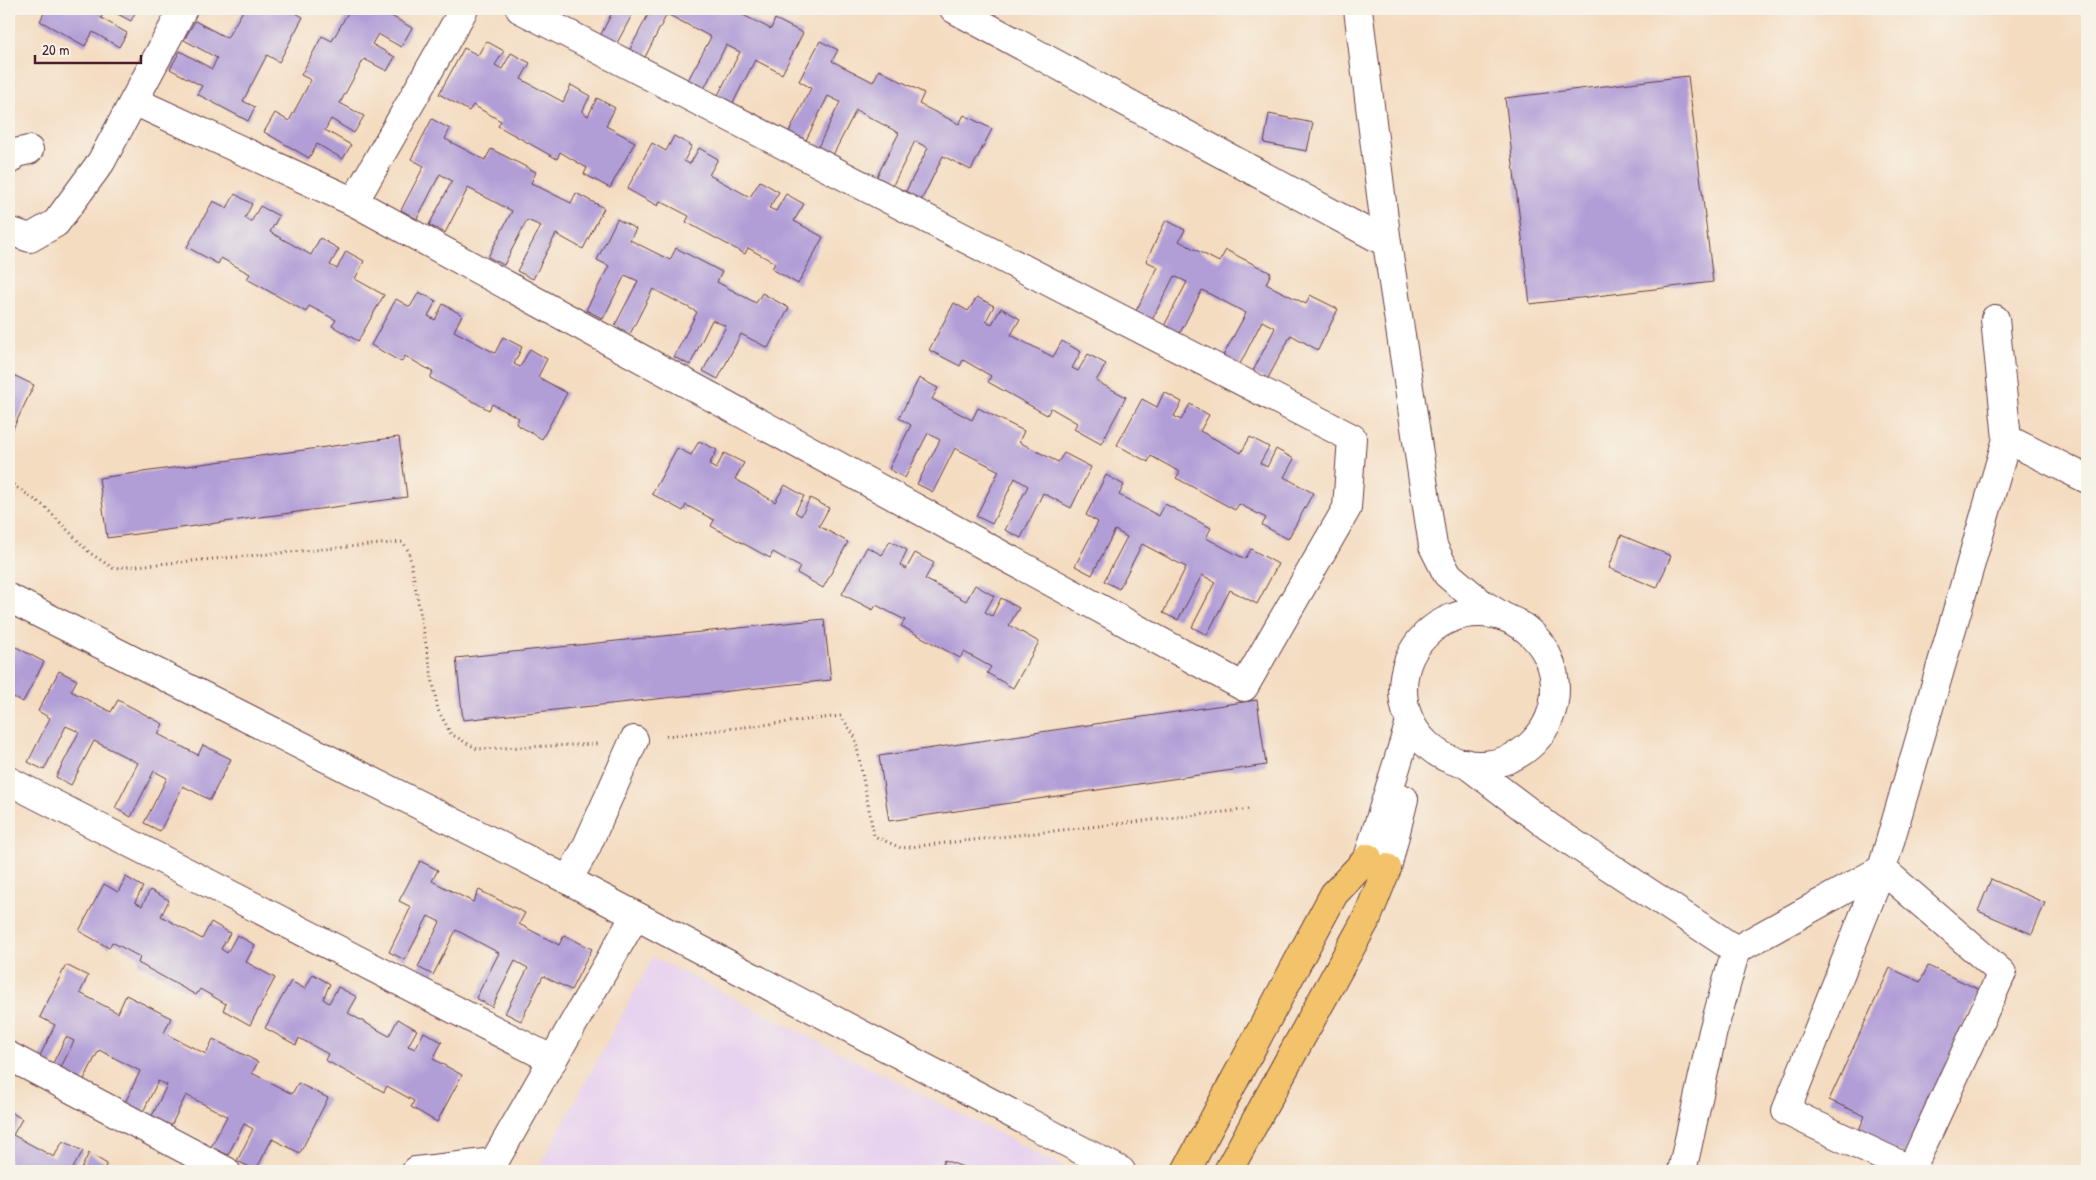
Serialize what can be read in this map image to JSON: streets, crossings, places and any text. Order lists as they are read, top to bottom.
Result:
{
  "scale_bar": "20 m"
}
